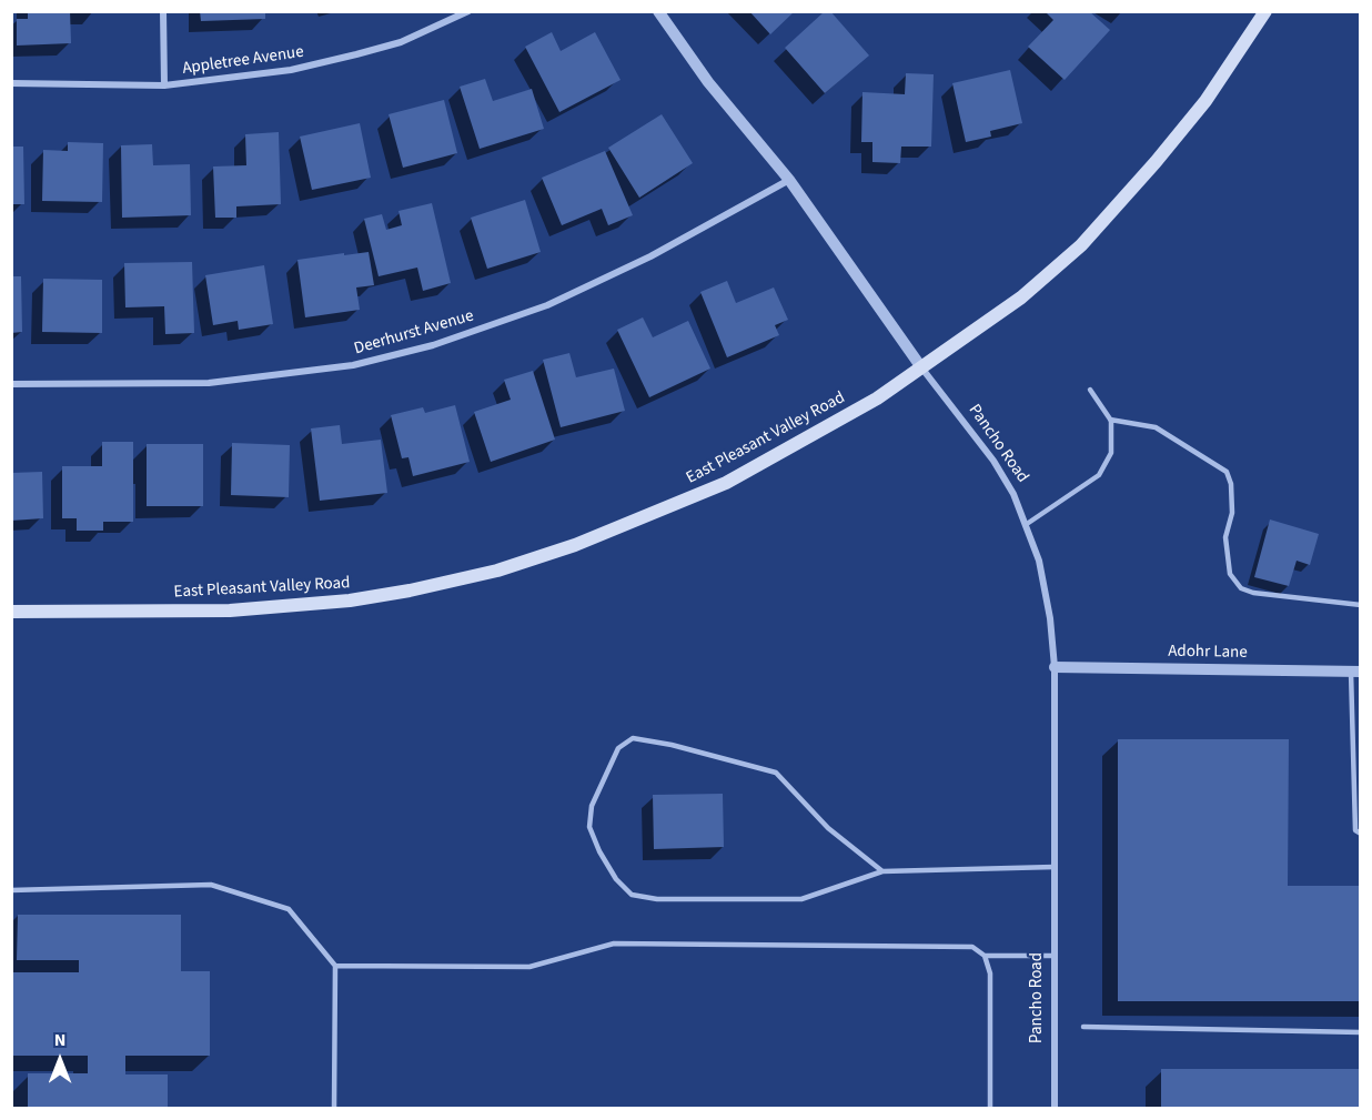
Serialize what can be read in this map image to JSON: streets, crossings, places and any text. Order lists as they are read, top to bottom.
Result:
{
  "streets": {
    "main road": ["East Pleasant Valley Road"],
    "street": [
      "Appletree Avenue",
      "Deerhurst Avenue",
      "Pancho Road",
      "Adohr Lane"
    ]
  },
  "crossings": [
    ["Deerhurst Avenue", "Pancho Road"],
    ["East Pleasant Valley Road", "Pancho Road"],
    ["Pancho Road", "Adohr Lane"]
  ],
  "north": "top"
}
